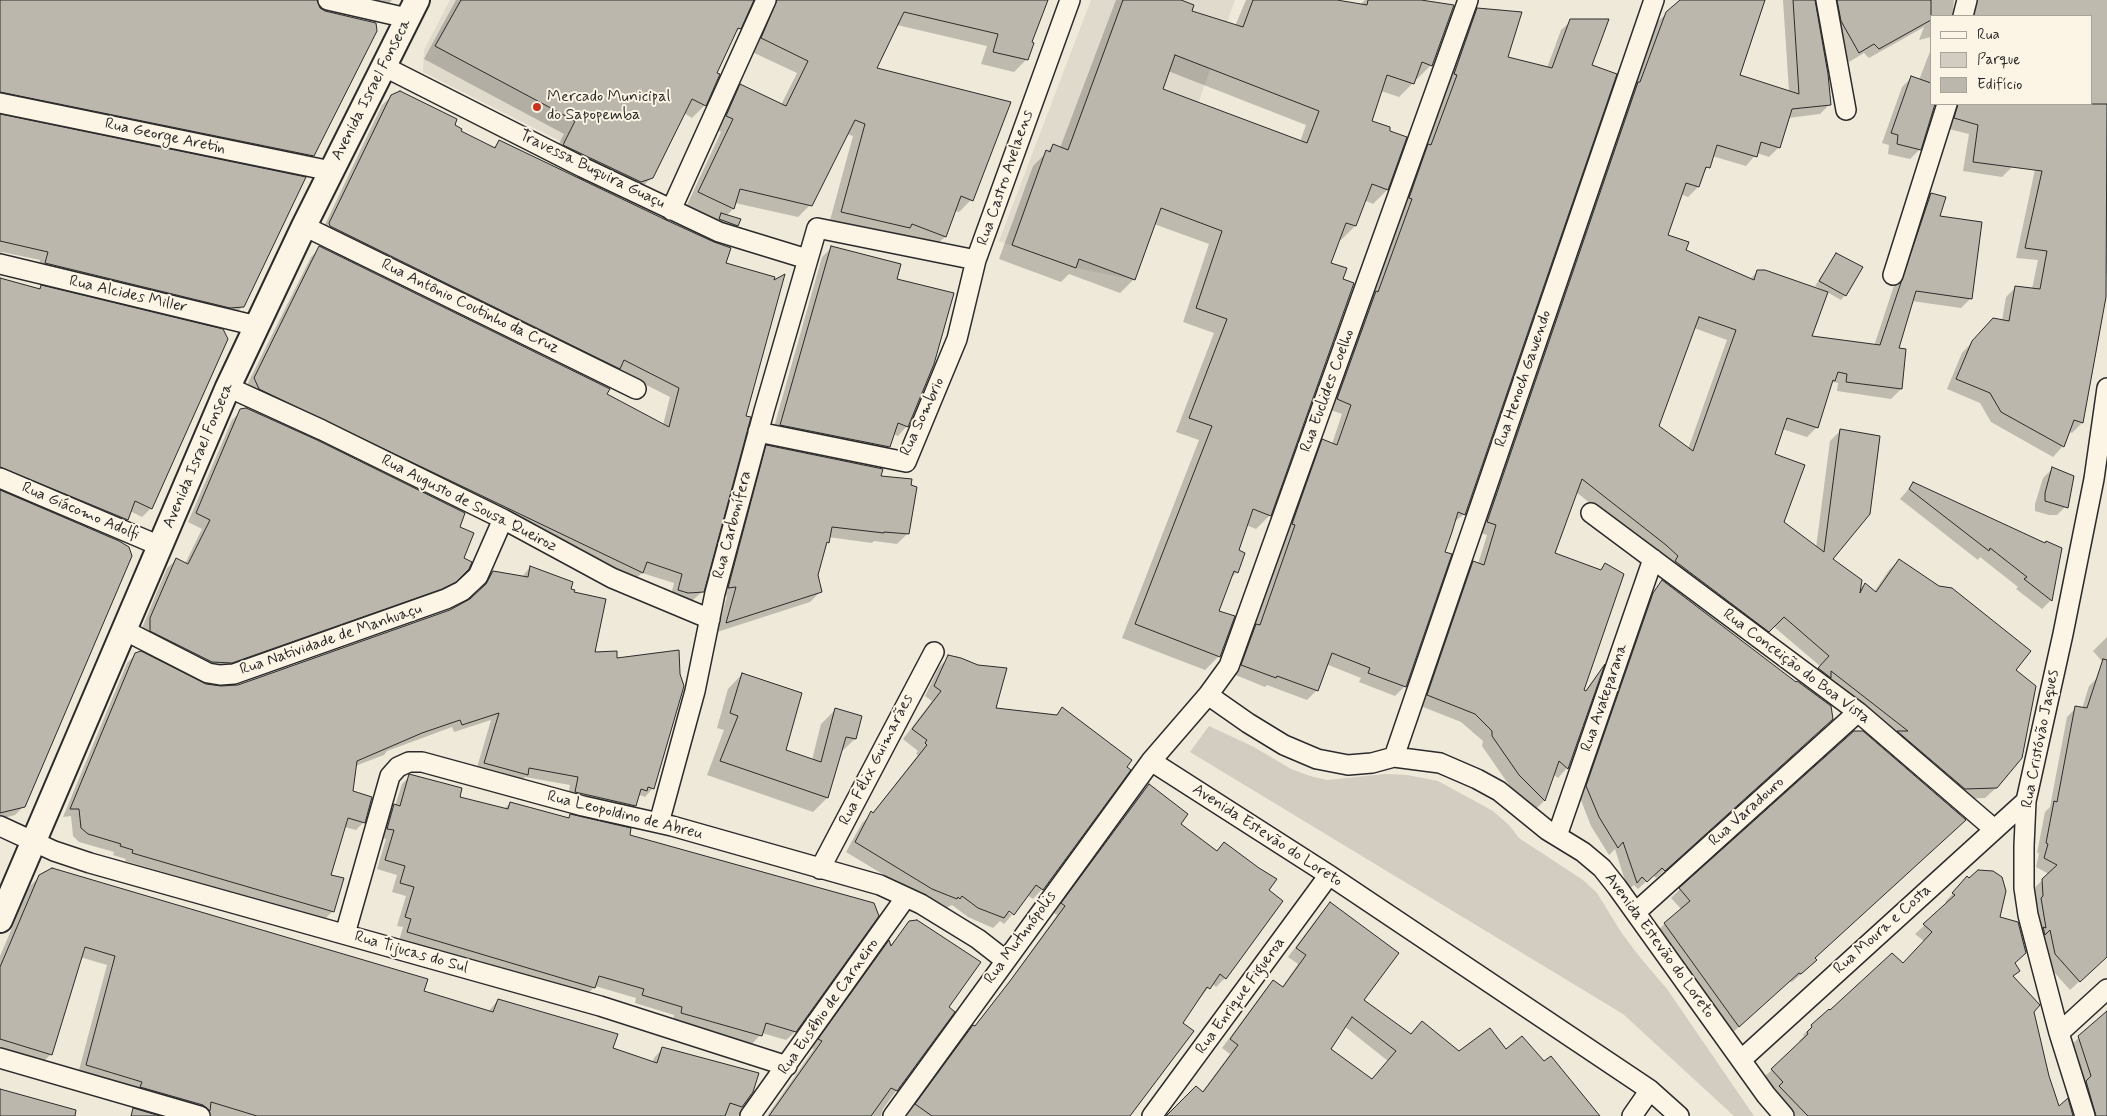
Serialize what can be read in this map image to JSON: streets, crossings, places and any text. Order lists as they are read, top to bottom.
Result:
{
  "streets": {
    "street": [
      "Avenida Israel Fonseca",
      "Rua George Aretin",
      "Travessa Buquira Guaçu",
      "Rua Castro Avelaens",
      "Rua Alcides Miller",
      "Rua Antônio Coutinho da Cruz",
      "Rua Henoch Gawendo",
      "Rua Euclides Coelho",
      "Rua Sombrio",
      "Rua Augusto de Sousa Queiroz",
      "Rua Giácomo Adolfi",
      "Rua Carbonífera",
      "Rua Natividade de Manhuaçu",
      "Rua Conceição do Boa Vista",
      "Rua Avateparana",
      "Rua Cristóvão Jaques",
      "Rua Félix Guimarães",
      "Rua Varadouro",
      "Rua Leopoldino de Abreu",
      "Avenida Estevão do Loreto",
      "Rua Moura e Costa",
      "Rua Mutunópolis",
      "Rua Tijucas do Sul",
      "Rua Enrique Figueroa",
      "Rua Eusébio de Carneiro"
    ]
  },
  "crossings": [
    ["Avenida Israel Fonseca", "Rua George Aretin"],
    ["Avenida Israel Fonseca", "Travessa Buquira Guaçu"],
    ["Avenida Israel Fonseca", "Rua Alcides Miller"],
    ["Avenida Israel Fonseca", "Rua Antônio Coutinho da Cruz"],
    ["Avenida Israel Fonseca", "Rua Augusto de Sousa Queiroz"],
    ["Avenida Israel Fonseca", "Rua Giácomo Adolfi"],
    ["Avenida Israel Fonseca", "Rua Natividade de Manhuaçu"],
    ["Avenida Israel Fonseca", "Rua Tijucas do Sul"],
    ["Travessa Buquira Guaçu", "Rua Carbonífera"],
    ["Rua Castro Avelaens", "Rua Sombrio"],
    ["Rua Castro Avelaens", "Rua Carbonífera"],
    ["Rua Henoch Gawendo", "Avenida Estevão do Loreto"],
    ["Rua Euclides Coelho", "Avenida Estevão do Loreto"],
    ["Rua Euclides Coelho", "Rua Mutunópolis"],
    ["Rua Sombrio", "Rua Carbonífera"],
    ["Rua Augusto de Sousa Queiroz", "Rua Carbonífera"],
    ["Rua Augusto de Sousa Queiroz", "Rua Natividade de Manhuaçu"],
    ["Rua Carbonífera", "Rua Leopoldino de Abreu"],
    ["Rua Conceição do Boa Vista", "Rua Avateparana"],
    ["Rua Conceição do Boa Vista", "Rua Varadouro"],
    ["Rua Conceição do Boa Vista", "Rua Moura e Costa"],
    ["Rua Avateparana", "Avenida Estevão do Loreto"],
    ["Rua Cristóvão Jaques", "Rua Moura e Costa"],
    ["Rua Félix Guimarães", "Rua Leopoldino de Abreu"],
    ["Rua Varadouro", "Avenida Estevão do Loreto"],
    ["Rua Leopoldino de Abreu", "Rua Mutunópolis"],
    ["Rua Leopoldino de Abreu", "Rua Tijucas do Sul"],
    ["Rua Leopoldino de Abreu", "Rua Eusébio de Carneiro"],
    ["Avenida Estevão do Loreto", "Rua Moura e Costa"],
    ["Avenida Estevão do Loreto", "Rua Mutunópolis"],
    ["Avenida Estevão do Loreto", "Rua Enrique Figueroa"],
    ["Rua Tijucas do Sul", "Rua Eusébio de Carneiro"]
  ],
  "places": ["Mercado Municipal do Sapopemba"],
  "legend": ["Rua", "Parque", "Edifício"]
}
